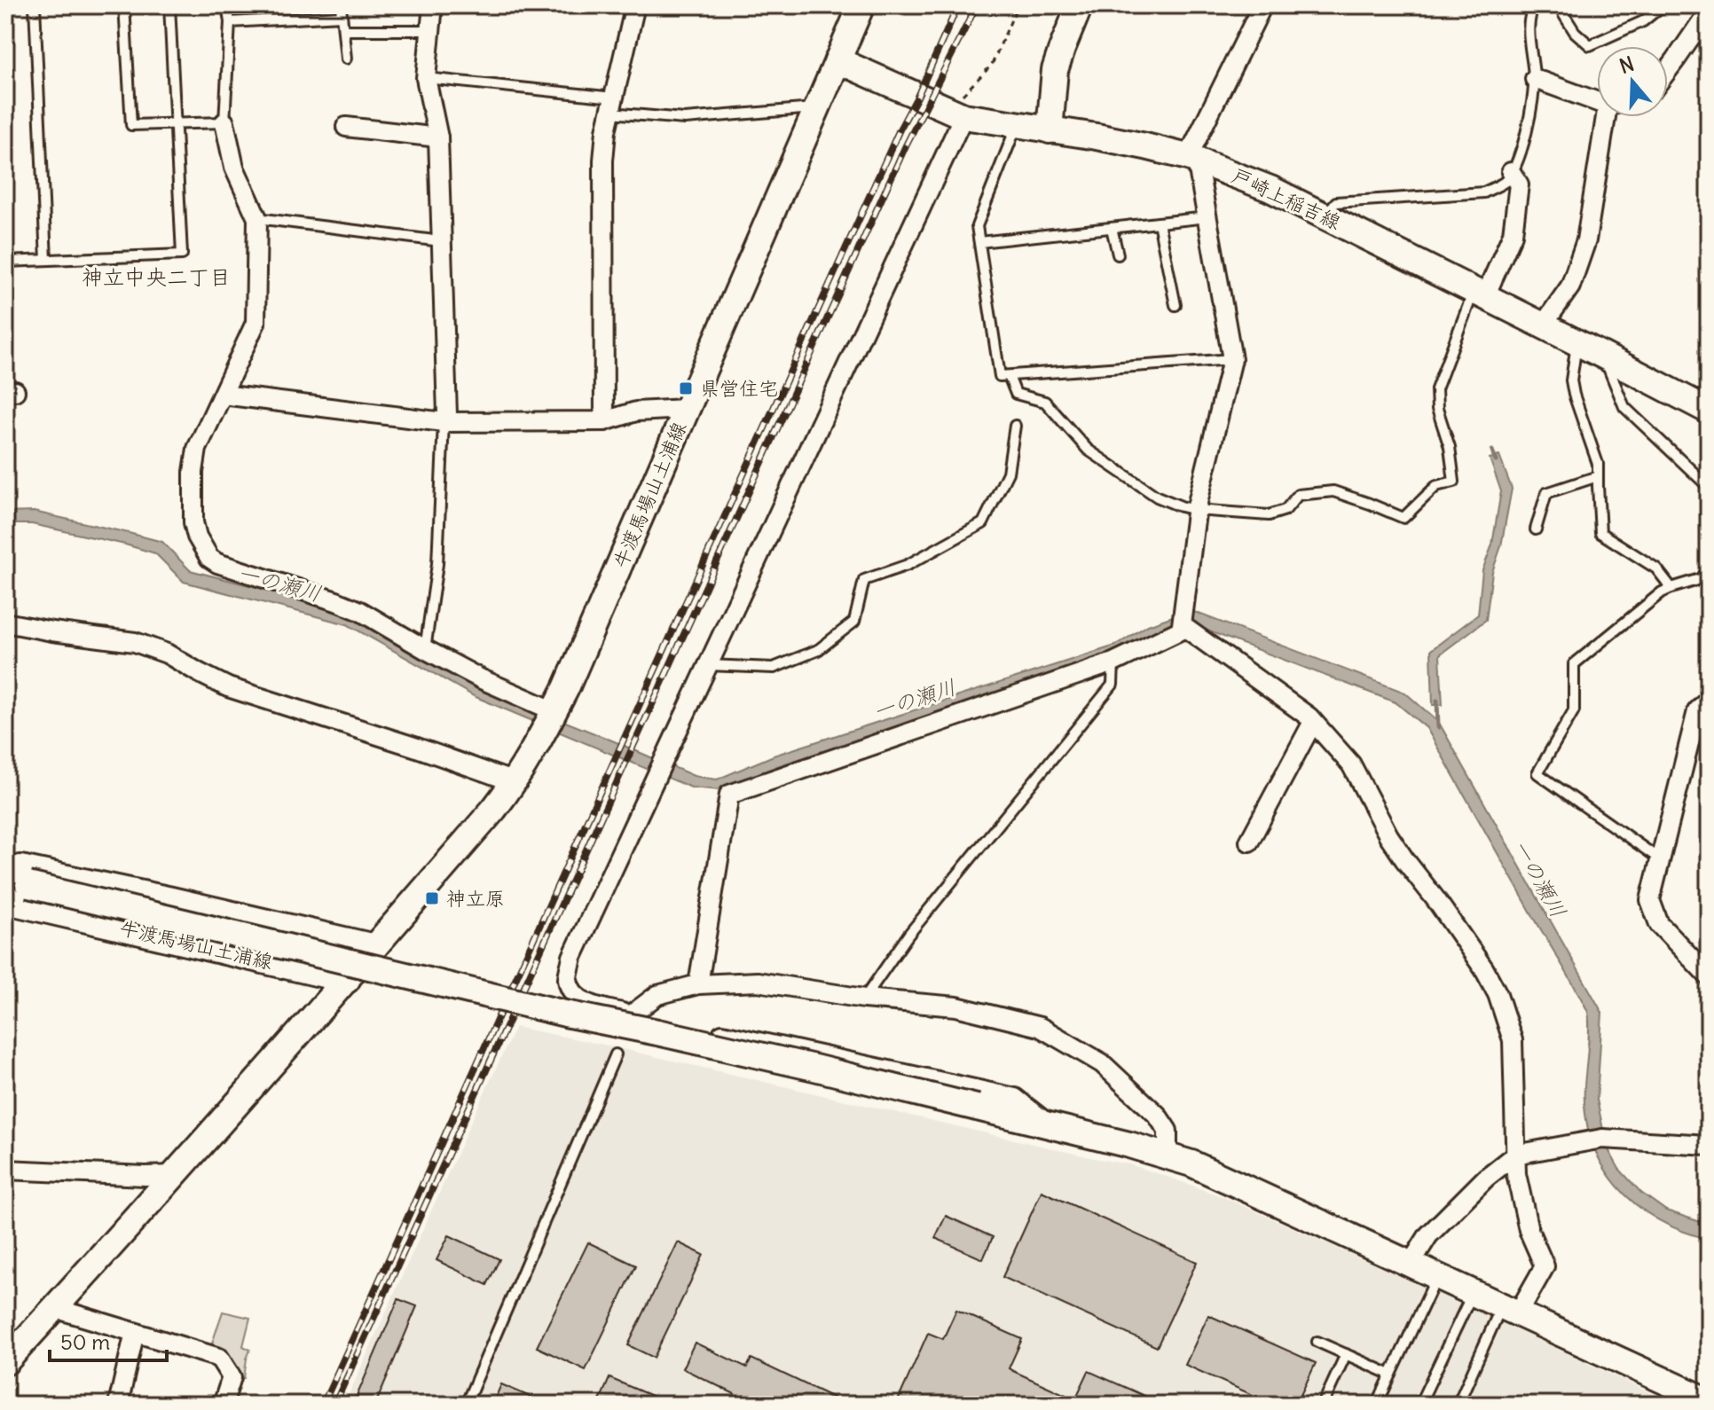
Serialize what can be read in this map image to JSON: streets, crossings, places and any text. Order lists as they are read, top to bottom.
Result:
{
  "streets": {
    "main road": ["戸崎上稲吉線", "牛渡馬場山土浦線"]
  },
  "crossings": [
    ["戸崎上稲吉線", "牛渡馬場山土浦線"]
  ],
  "districts": ["神立中央二丁目"],
  "water": ["一の瀬川"],
  "places": {
    "transit": ["県営住宅", "神立原"]
  },
  "scale_bar": "50 m",
  "north": "top"
}
